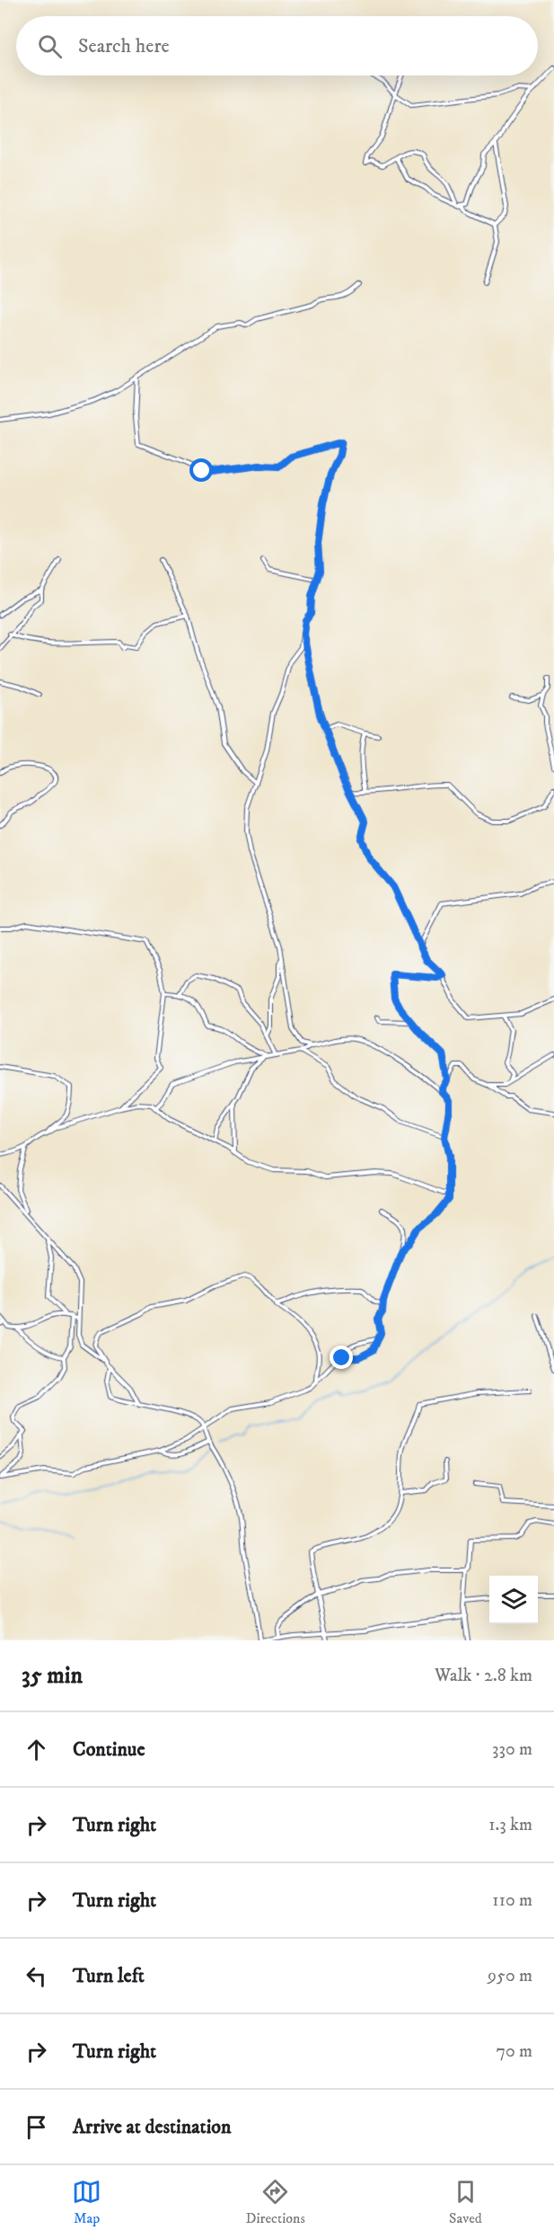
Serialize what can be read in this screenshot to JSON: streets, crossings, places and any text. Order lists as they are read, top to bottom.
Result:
{
  "page": {
    "search": "Search here",
    "heading": ["35 min", "Walk · 2.8 km"],
    "list": [
      ["Continue", "330 m"],
      ["Turn right", "1.3 km"],
      ["Turn right", "110 m"],
      ["Turn left", "950 m"],
      ["Turn right", "70 m"],
      "Arrive at destination"
    ],
    "nav": ["Map", "Directions", "Saved"]
  }
}
